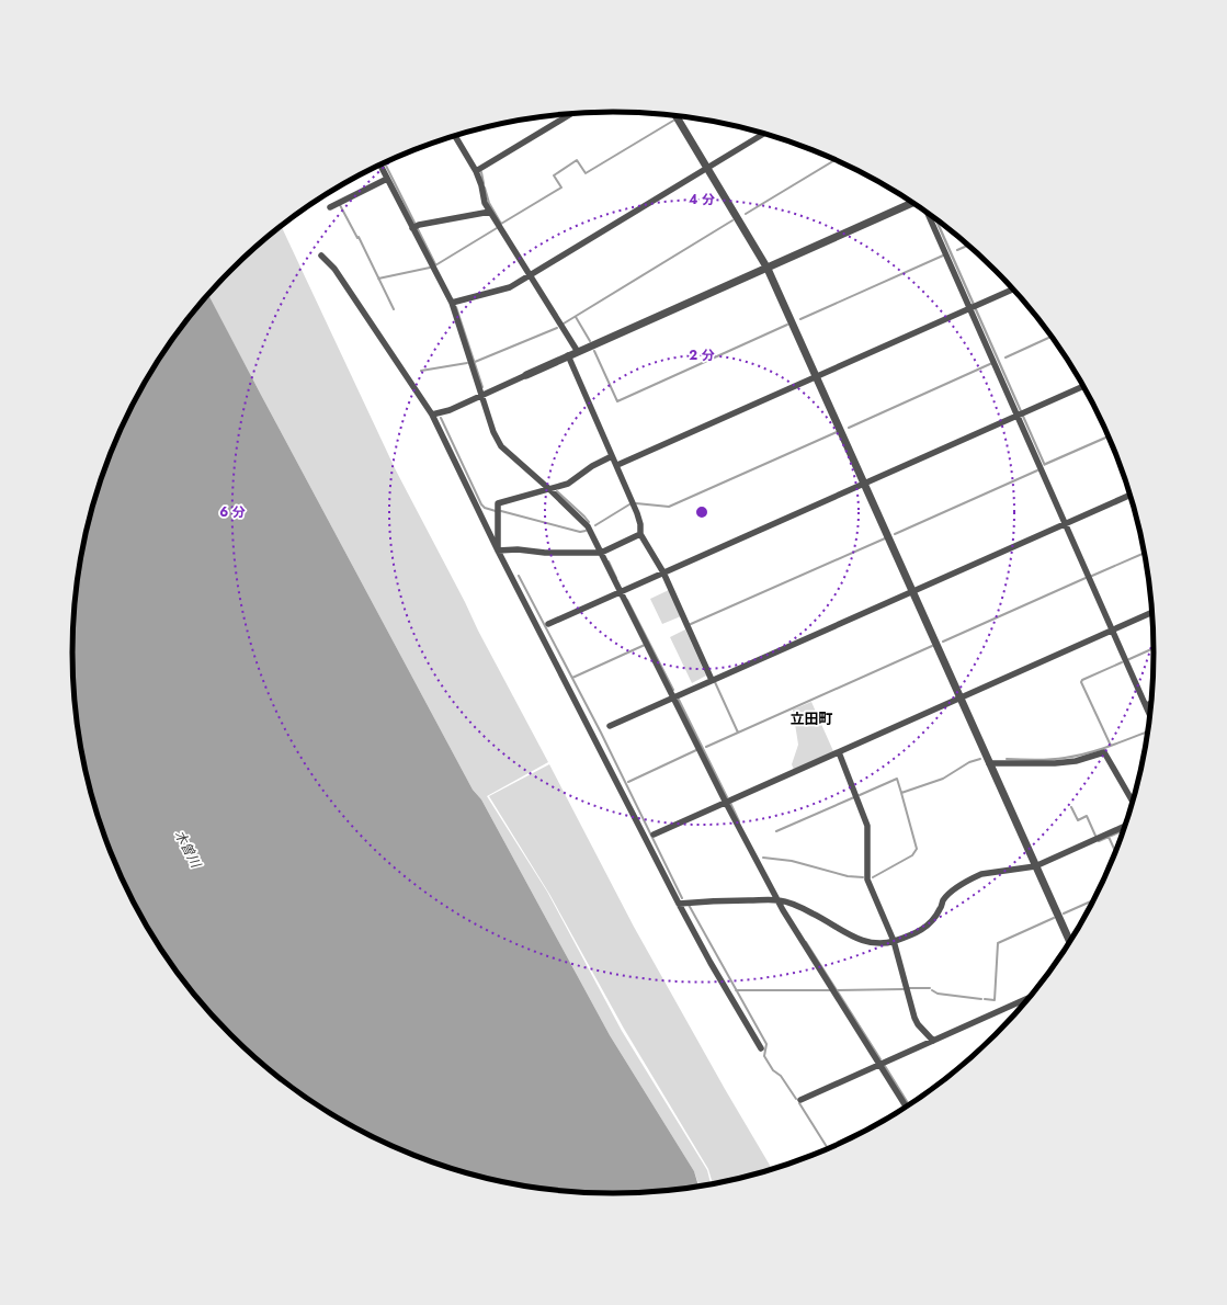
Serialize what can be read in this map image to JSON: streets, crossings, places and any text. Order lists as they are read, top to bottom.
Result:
{
  "districts": ["立田町"],
  "water": ["木曽川"],
  "rings": ["4 分", "2 分", "6 分"]
}
